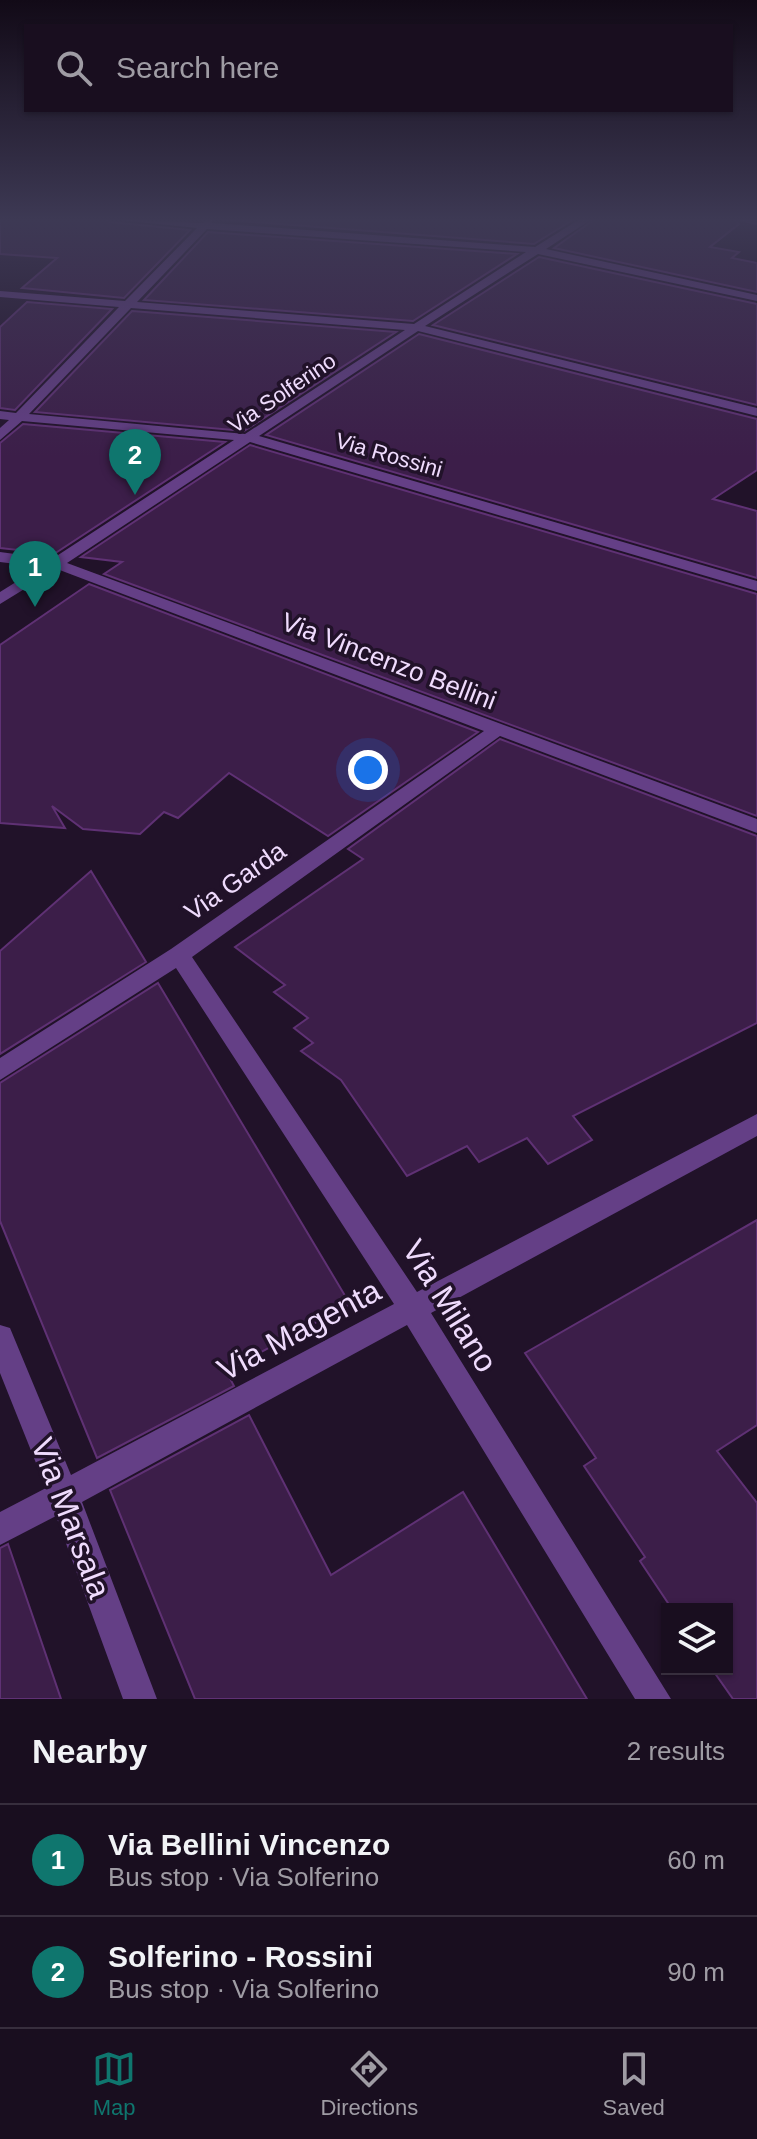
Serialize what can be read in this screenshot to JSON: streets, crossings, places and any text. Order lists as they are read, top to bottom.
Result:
{
  "streets": {
    "street": [
      "Via Solferino",
      "Via Rossini",
      "Via Vincenzo Bellini",
      "Via Garda",
      "Via Milano",
      "Via Magenta",
      "Via Marsala"
    ]
  },
  "crossings": [
    ["Via Solferino", "Via Rossini"],
    ["Via Solferino", "Via Vincenzo Bellini"],
    ["Via Vincenzo Bellini", "Via Garda"],
    ["Via Garda", "Via Milano"],
    ["Via Milano", "Via Magenta"],
    ["Via Magenta", "Via Marsala"]
  ],
  "page": {
    "search": "Search here",
    "pins": ["2", "1"],
    "heading": ["Nearby", "2 results"],
    "list": [
      {
        "mark": "1",
        "name": "Via Bellini Vincenzo",
        "note": "Bus stop · Via Solferino",
        "value": "60 m"
      },
      {
        "mark": "2",
        "name": "Solferino - Rossini",
        "note": "Bus stop · Via Solferino",
        "value": "90 m"
      }
    ],
    "nav": ["Map", "Directions", "Saved"]
  }
}
